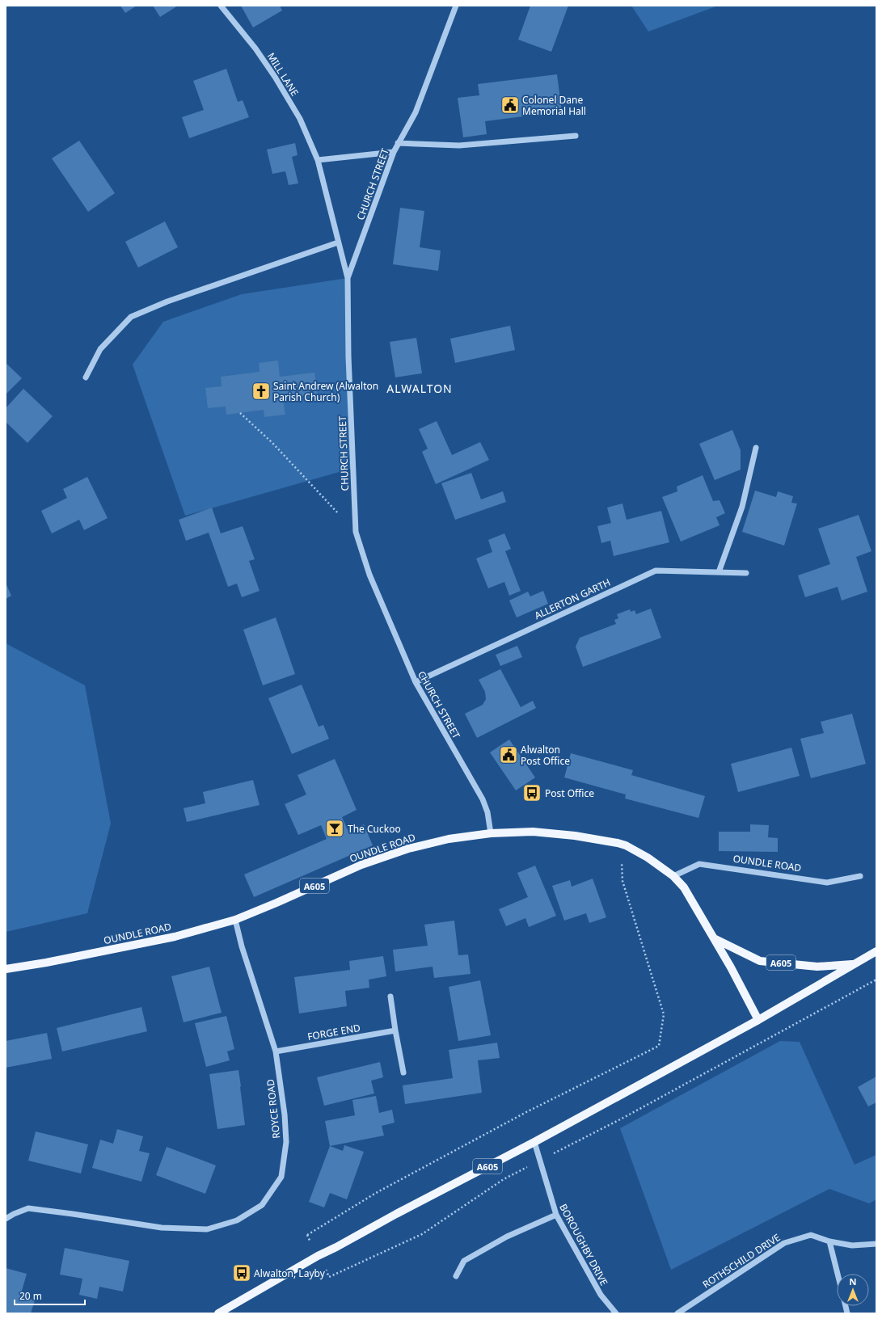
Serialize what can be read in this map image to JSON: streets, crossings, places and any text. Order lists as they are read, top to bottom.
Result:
{
  "streets": {
    "main road": ["OUNDLE ROAD", "A605"],
    "street": [
      "MILL LANE",
      "CHURCH STREET",
      "ALLERTON GARTH",
      "FORGE END",
      "ROYCE ROAD",
      "BOROUGHBY DRIVE",
      "ROTHSCHILD DRIVE"
    ]
  },
  "crossings": [
    ["MILL LANE", "CHURCH STREET"],
    ["CHURCH STREET", "ALLERTON GARTH"],
    ["CHURCH STREET", "OUNDLE ROAD"],
    ["OUNDLE ROAD", "A605"],
    ["OUNDLE ROAD", "ROYCE ROAD"],
    ["A605", "BOROUGHBY DRIVE"],
    ["FORGE END", "ROYCE ROAD"]
  ],
  "districts": ["ALWALTON"],
  "places": {
    "public building": ["Colonel Dane Memorial Hall", "Alwalton Post Office"],
    "church": ["Saint Andrew (Alwalton Parish Church)"],
    "bus stop": ["Post Office", "Alwalton, Layby"],
    "bar": ["The Cuckoo"]
  },
  "scale_bar": "20 m",
  "north": "top"
}
